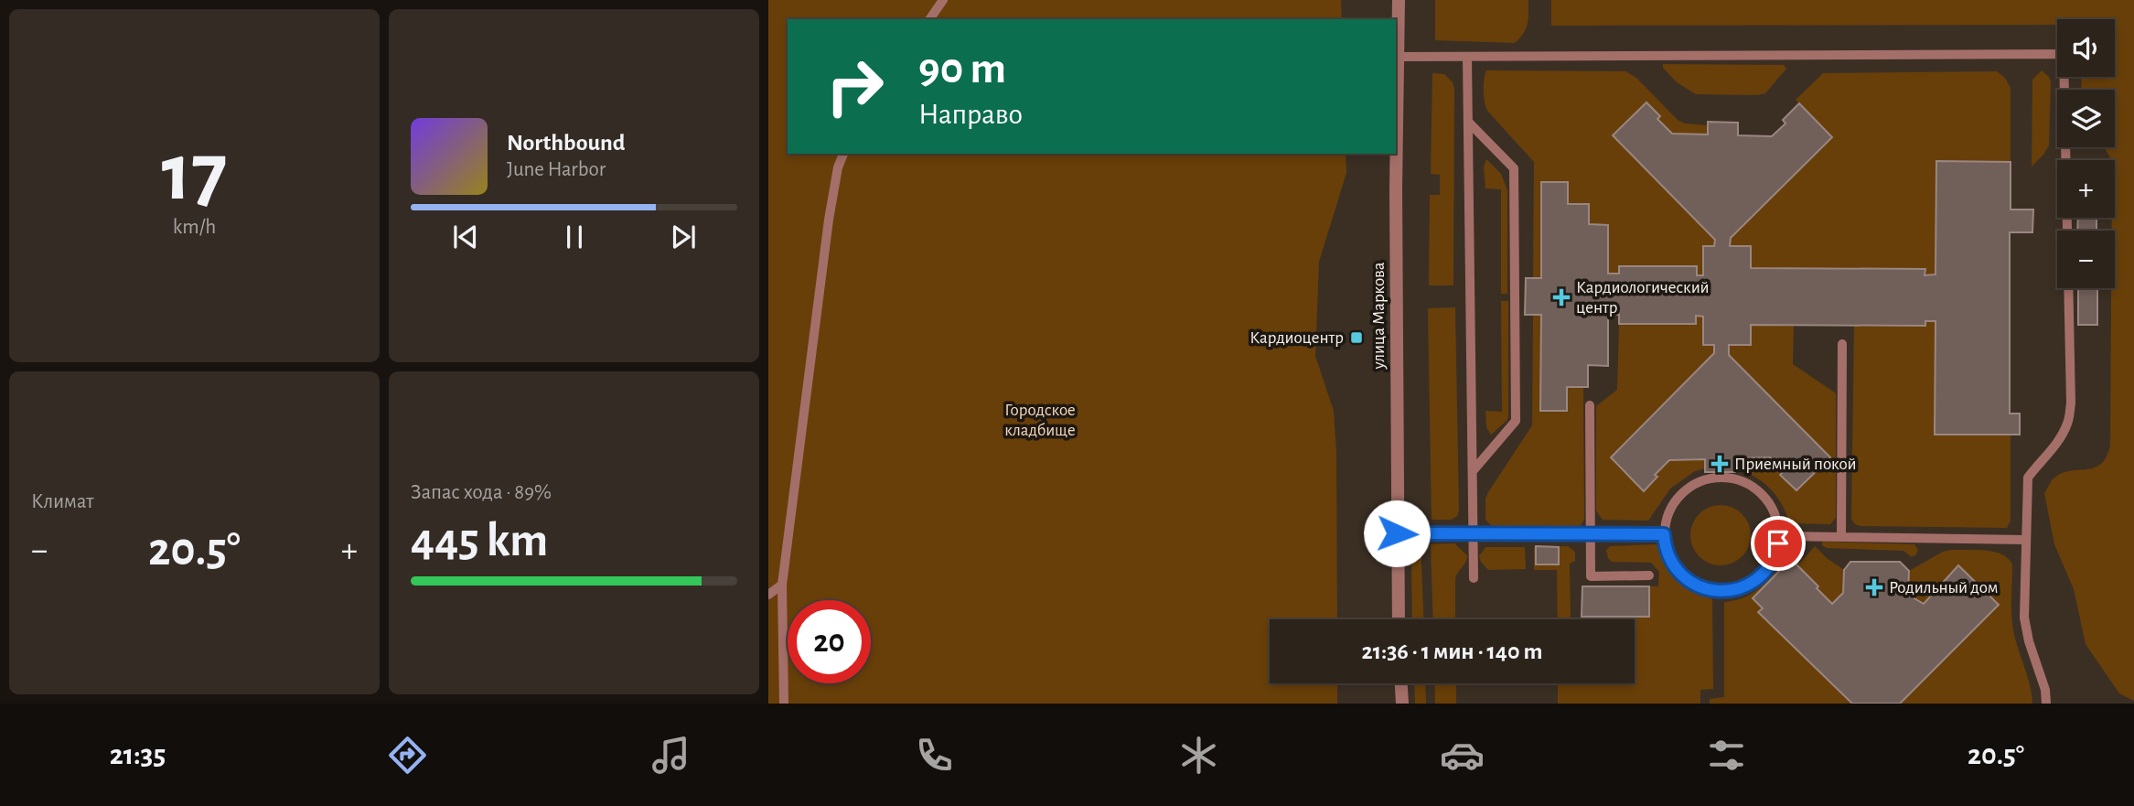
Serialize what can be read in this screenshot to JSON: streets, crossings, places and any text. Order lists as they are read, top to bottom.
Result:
{
  "streets": {
    "street": ["улица Маркова"]
  },
  "parks": ["Городское кладбище"],
  "places": {
    "health": ["Кардиологический центр", "Приемный покой", "Родильный дом"],
    "transit": ["Кардиоцентр"]
  },
  "page": {
    "tile": [
      ["17", "km/h"],
      "Климат",
      ["Запас хода · 89%", "445 km"]
    ],
    "map_buttons": ["+", "−"],
    "turn": ["90 m", "Направо"],
    "song": ["Northbound", "June Harbor"],
    "heat": ["−", "20.5°", "+"],
    "limit": "20",
    "trip": "21:36 · 1 мин · 140 m",
    "tabs": ["21:35", "20.5°"]
  }
}
